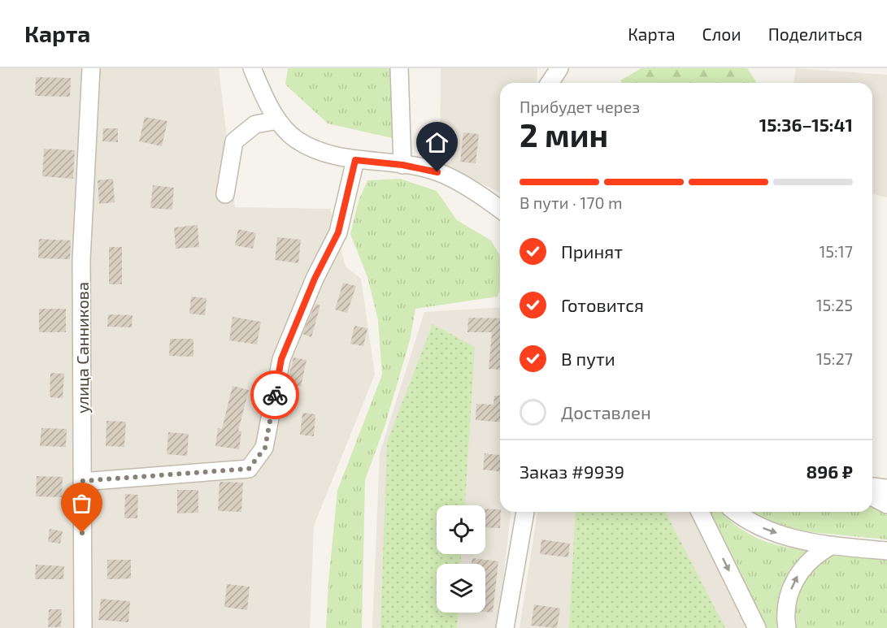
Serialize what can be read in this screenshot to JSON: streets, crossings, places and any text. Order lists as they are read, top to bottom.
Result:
{
  "streets": {
    "street": ["улица Санникова"]
  },
  "page": {
    "header": "Карта",
    "nav": ["Карта", "Слои", "Поделиться"],
    "heading": ["2 мин", "Прибудет через", "15:36–15:41"],
    "panel": ["Заказ #9939", "896 ₽"],
    "bar": "В пути · 170 m",
    "list": [
      ["Принят", "15:17"],
      ["Готовится", "15:25"],
      ["В пути", "15:27"],
      "Доставлен"
    ]
  }
}
